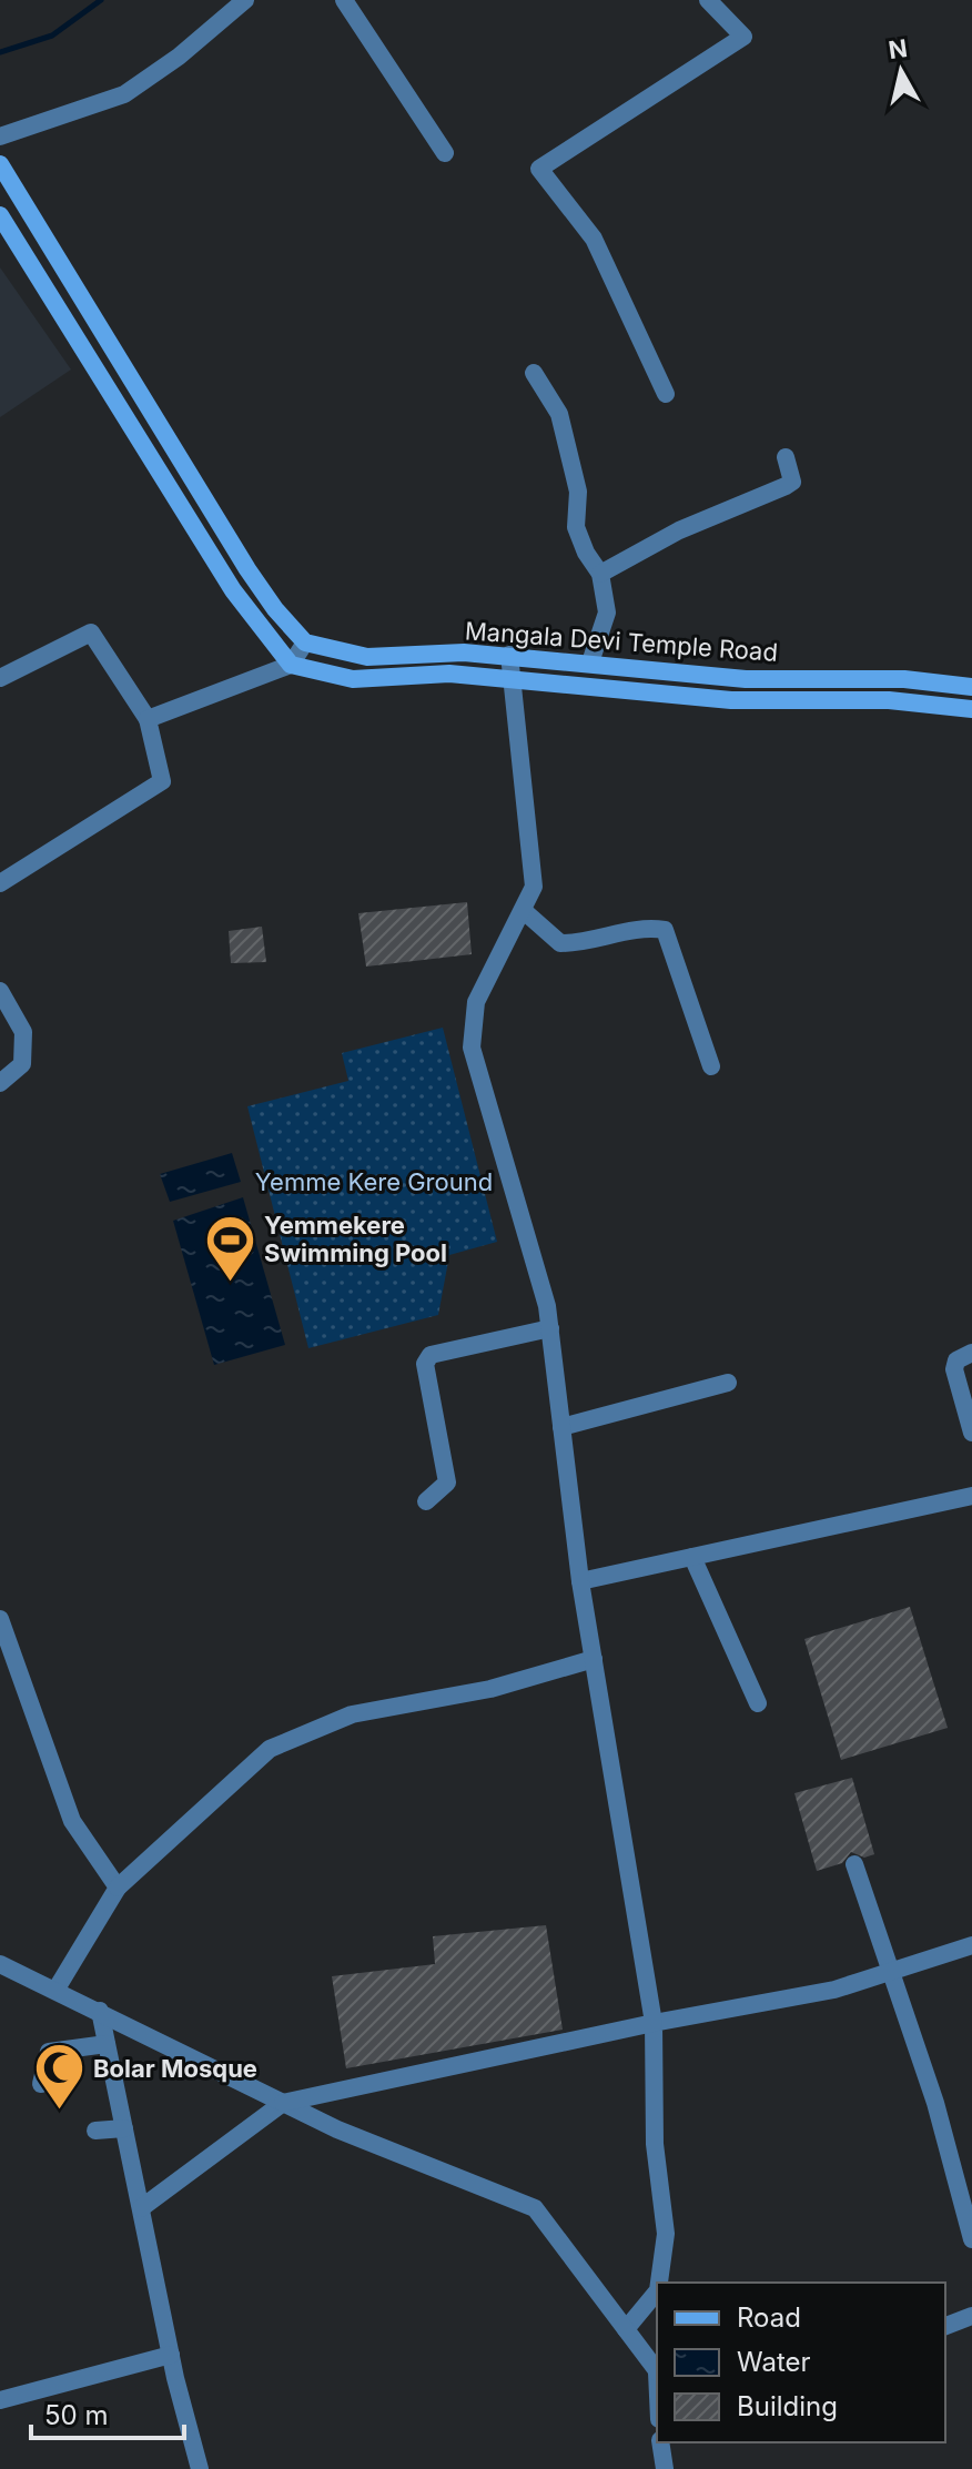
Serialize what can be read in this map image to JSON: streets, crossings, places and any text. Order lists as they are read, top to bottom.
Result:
{
  "streets": {
    "main road": ["Mangala Devi Temple Road"]
  },
  "parks": ["Yemme Kere Ground"],
  "places": {
    "sports": ["Yemmekere Swimming Pool"],
    "mosque": ["Bolar Mosque"]
  },
  "legend": ["Road", "Water", "Building"],
  "scale_bar": "50 m",
  "north": "top"
}
